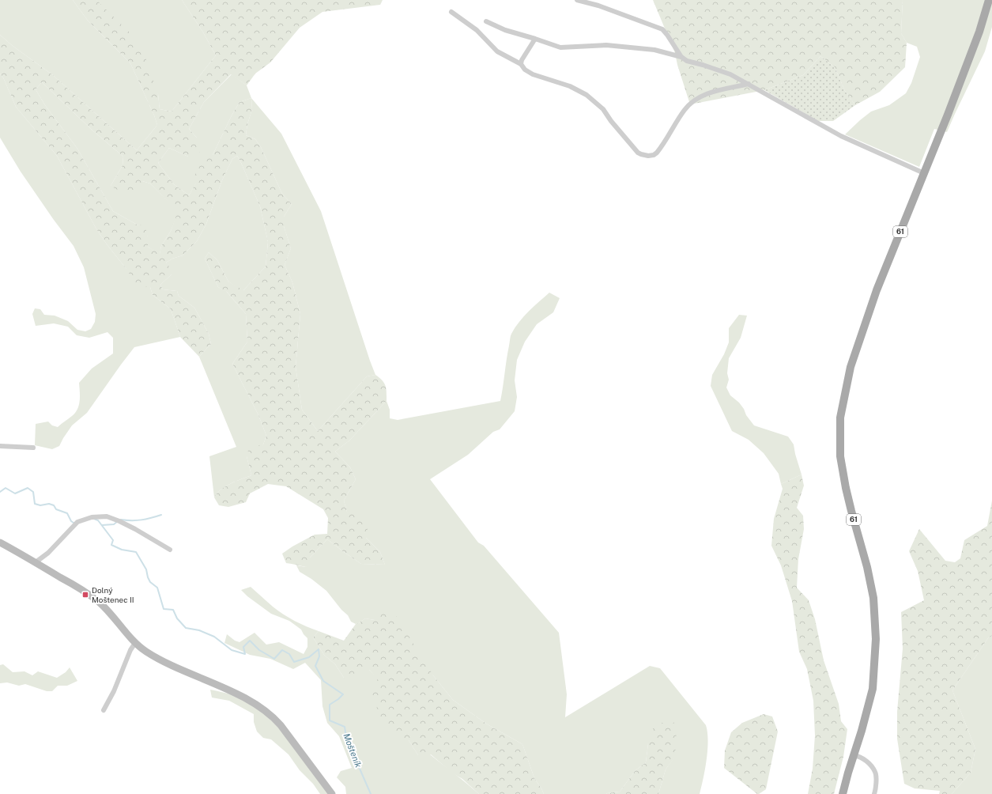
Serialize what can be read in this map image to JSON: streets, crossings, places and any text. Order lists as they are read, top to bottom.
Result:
{
  "streets": {
    "main road": ["61"]
  },
  "water": ["Mošteník"],
  "places": {
    "transit": ["Dolný Moštenec II"]
  }
}
